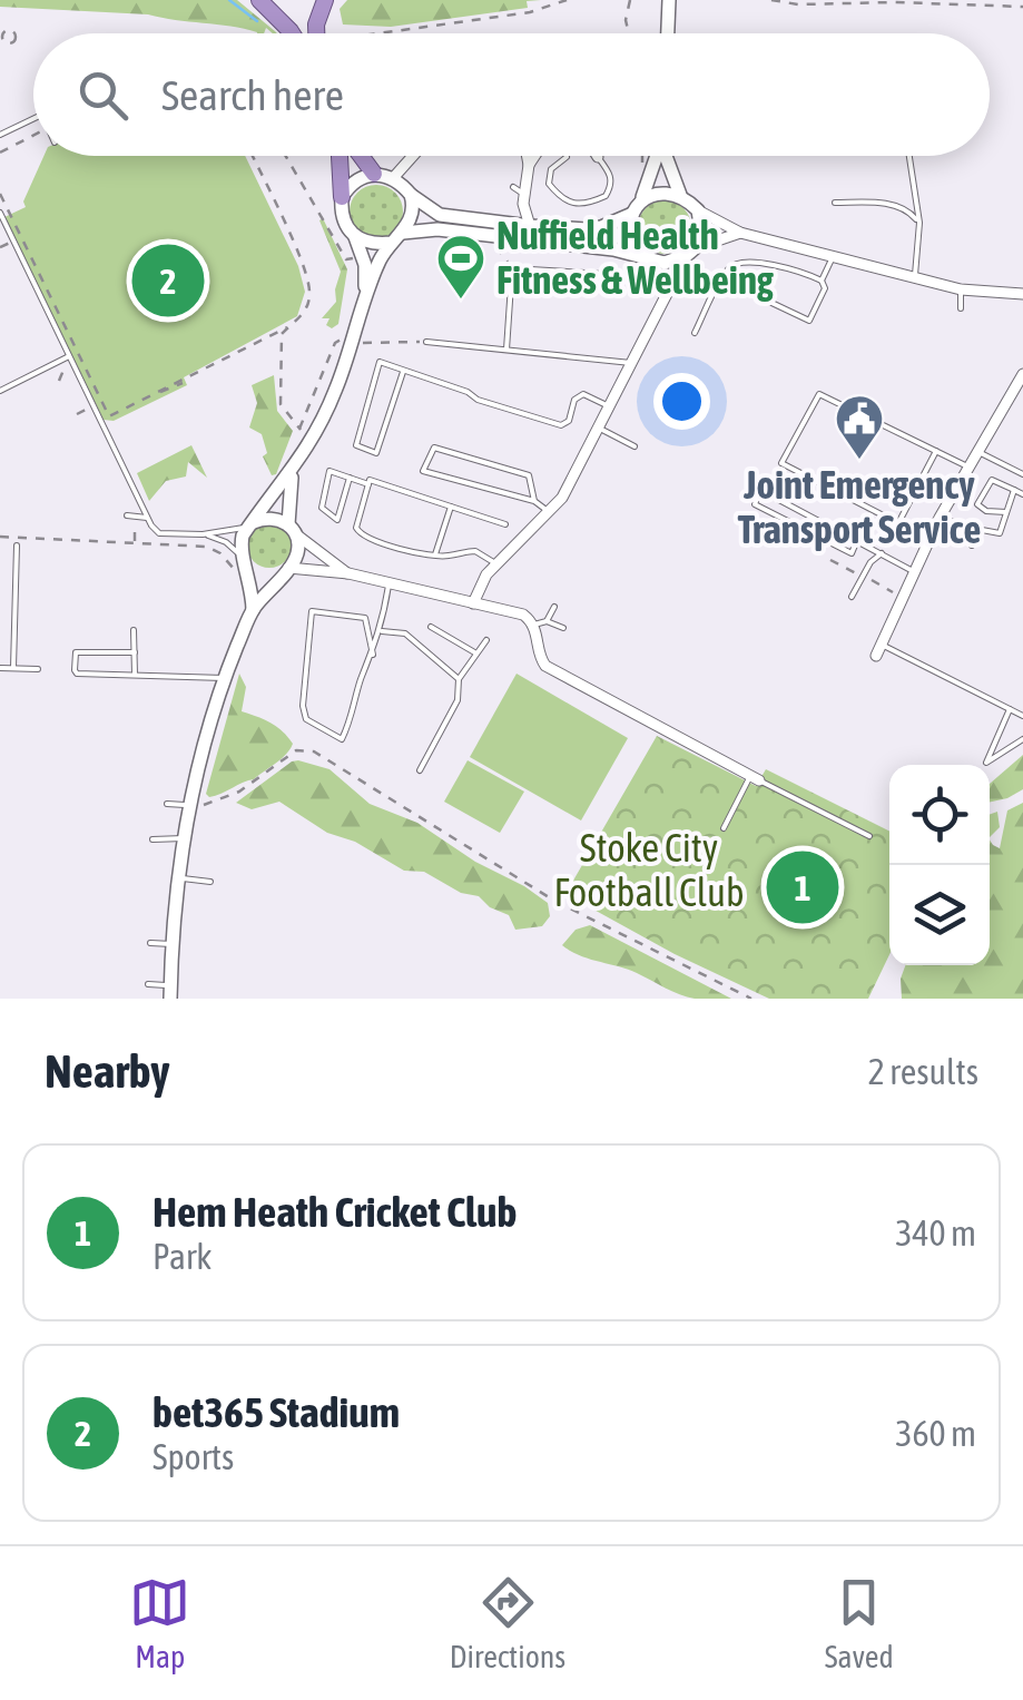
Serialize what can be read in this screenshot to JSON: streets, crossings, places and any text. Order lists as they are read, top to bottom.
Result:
{
  "parks": ["Stoke City Football Club"],
  "places": {
    "sports": ["Nuffield Health Fitness & Wellbeing"],
    "public building": ["Joint Emergency Transport Service"]
  },
  "page": {
    "search": "Search here",
    "pins": ["2", "1"],
    "heading": ["Nearby", "2 results"],
    "list": [
      {
        "mark": "1",
        "name": "Hem Heath Cricket Club",
        "note": "Park",
        "value": "340 m"
      },
      {
        "mark": "2",
        "name": "bet365 Stadium",
        "note": "Sports",
        "value": "360 m"
      }
    ],
    "nav": ["Map", "Directions", "Saved"]
  }
}
